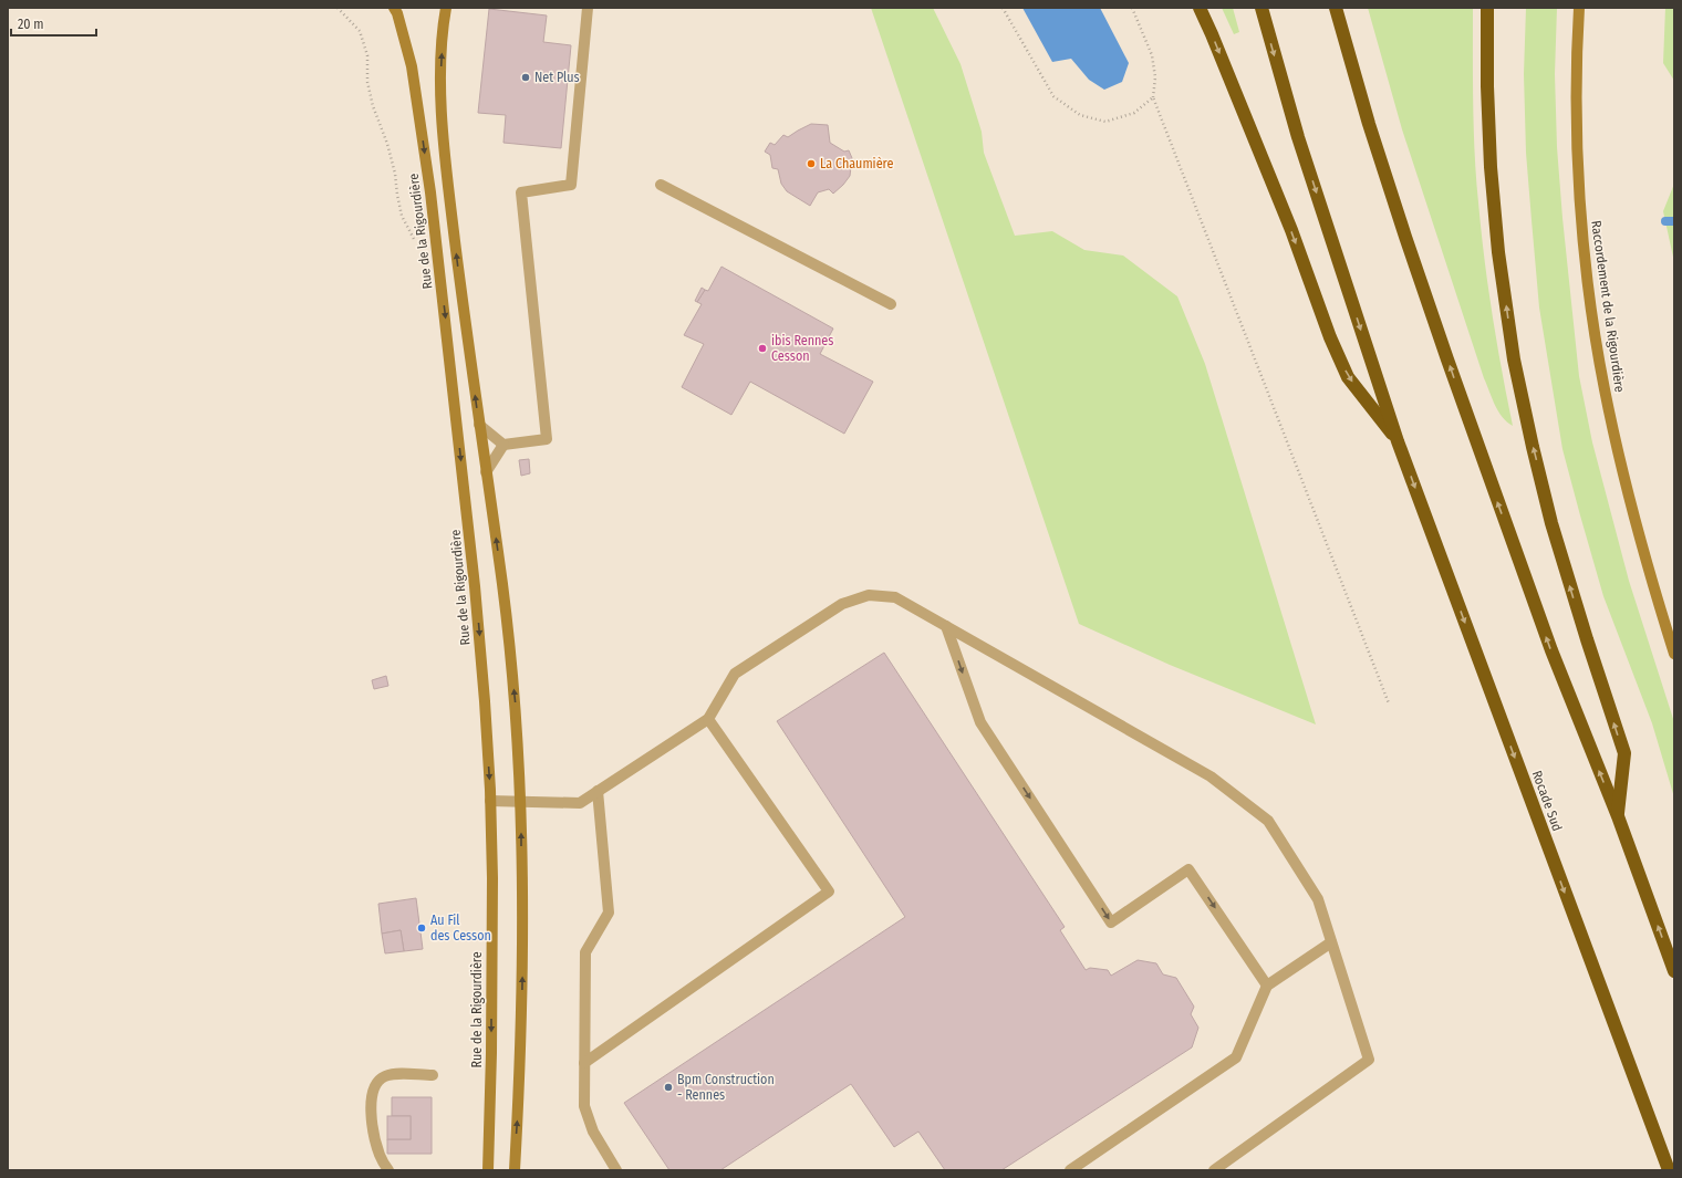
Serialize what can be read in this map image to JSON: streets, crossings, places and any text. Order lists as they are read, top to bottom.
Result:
{
  "streets": {
    "highway": ["Rocade Sud"],
    "street": ["Rue de la Rigourdière", "Raccordement de la Rigourdière"]
  },
  "places": [
    "Net Plus",
    "La Chaumière",
    "ibis Rennes Cesson",
    "Au Fil des Cesson",
    "Bpm Construction - Rennes"
  ],
  "scale_bar": "20 m"
}
